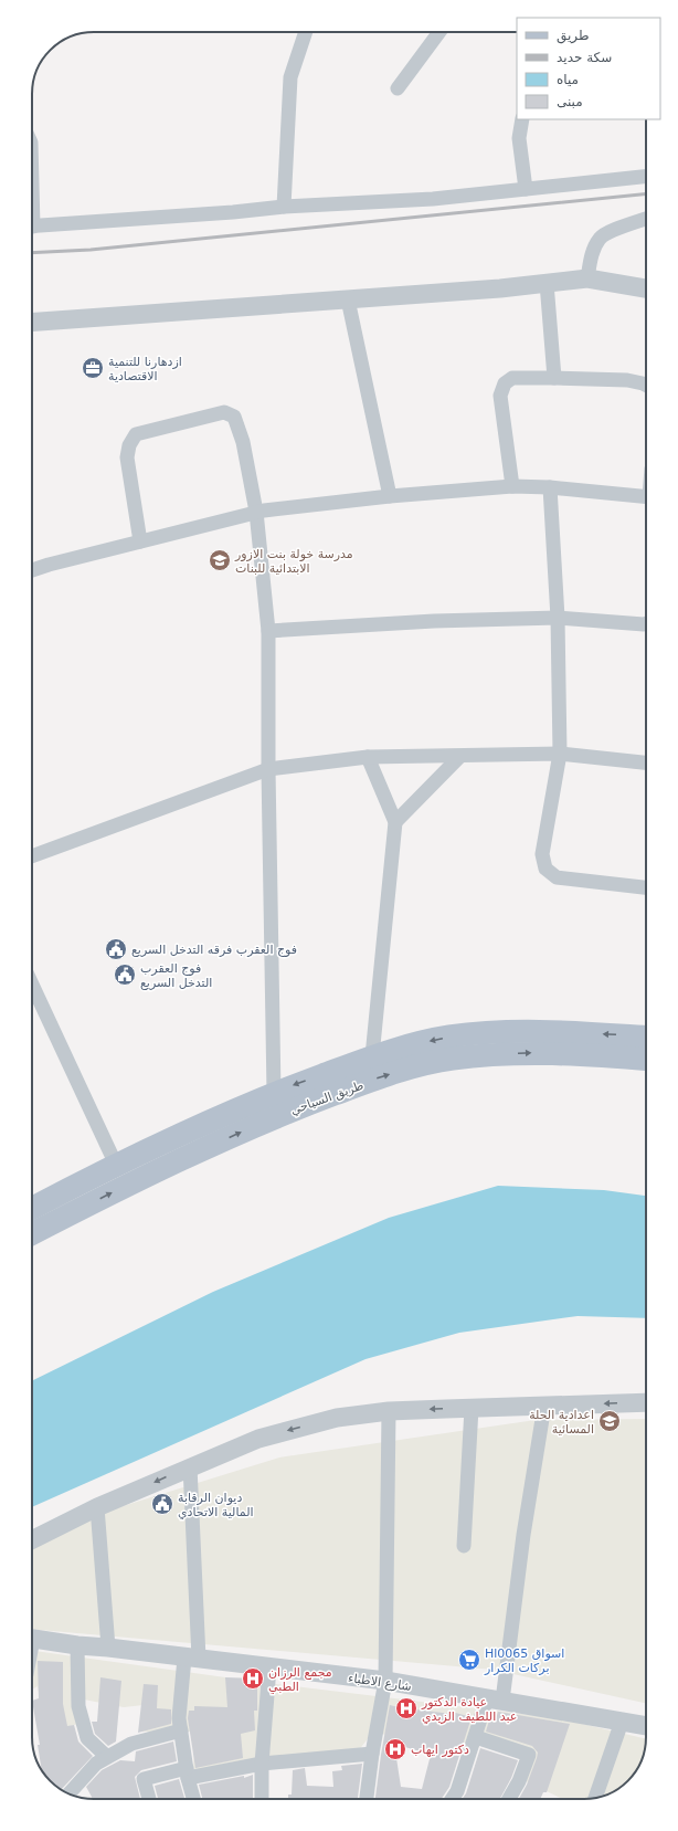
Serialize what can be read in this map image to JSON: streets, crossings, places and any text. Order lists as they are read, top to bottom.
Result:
{
  "streets": {
    "main road": ["طريق السياحي"],
    "street": ["شارع الاطباء"]
  },
  "places": {
    "office": ["ازدهارنا للتنمية الاقتصادية"],
    "school or university": ["مدرسة خولة بنت الازور الابتدائية للبنات", "اعدادية الحلة المسائية"],
    "public building": ["فوج العقرب فرقه التدخل السريع", "فوج العقرب التدخل السريع", "ديوان الرقابة المالية الاتحادي"],
    "supermarket": ["Hl0065 اسواق بركات الكرار"],
    "hospital": ["مجمع الرزان الطبي", "عيادة الدكتور عبد اللطيف الزيدي", "دكتور ايهاب"]
  },
  "legend": [
    "طريق",
    "سكة حديد",
    "مياه",
    "مبنى"
  ]
}
